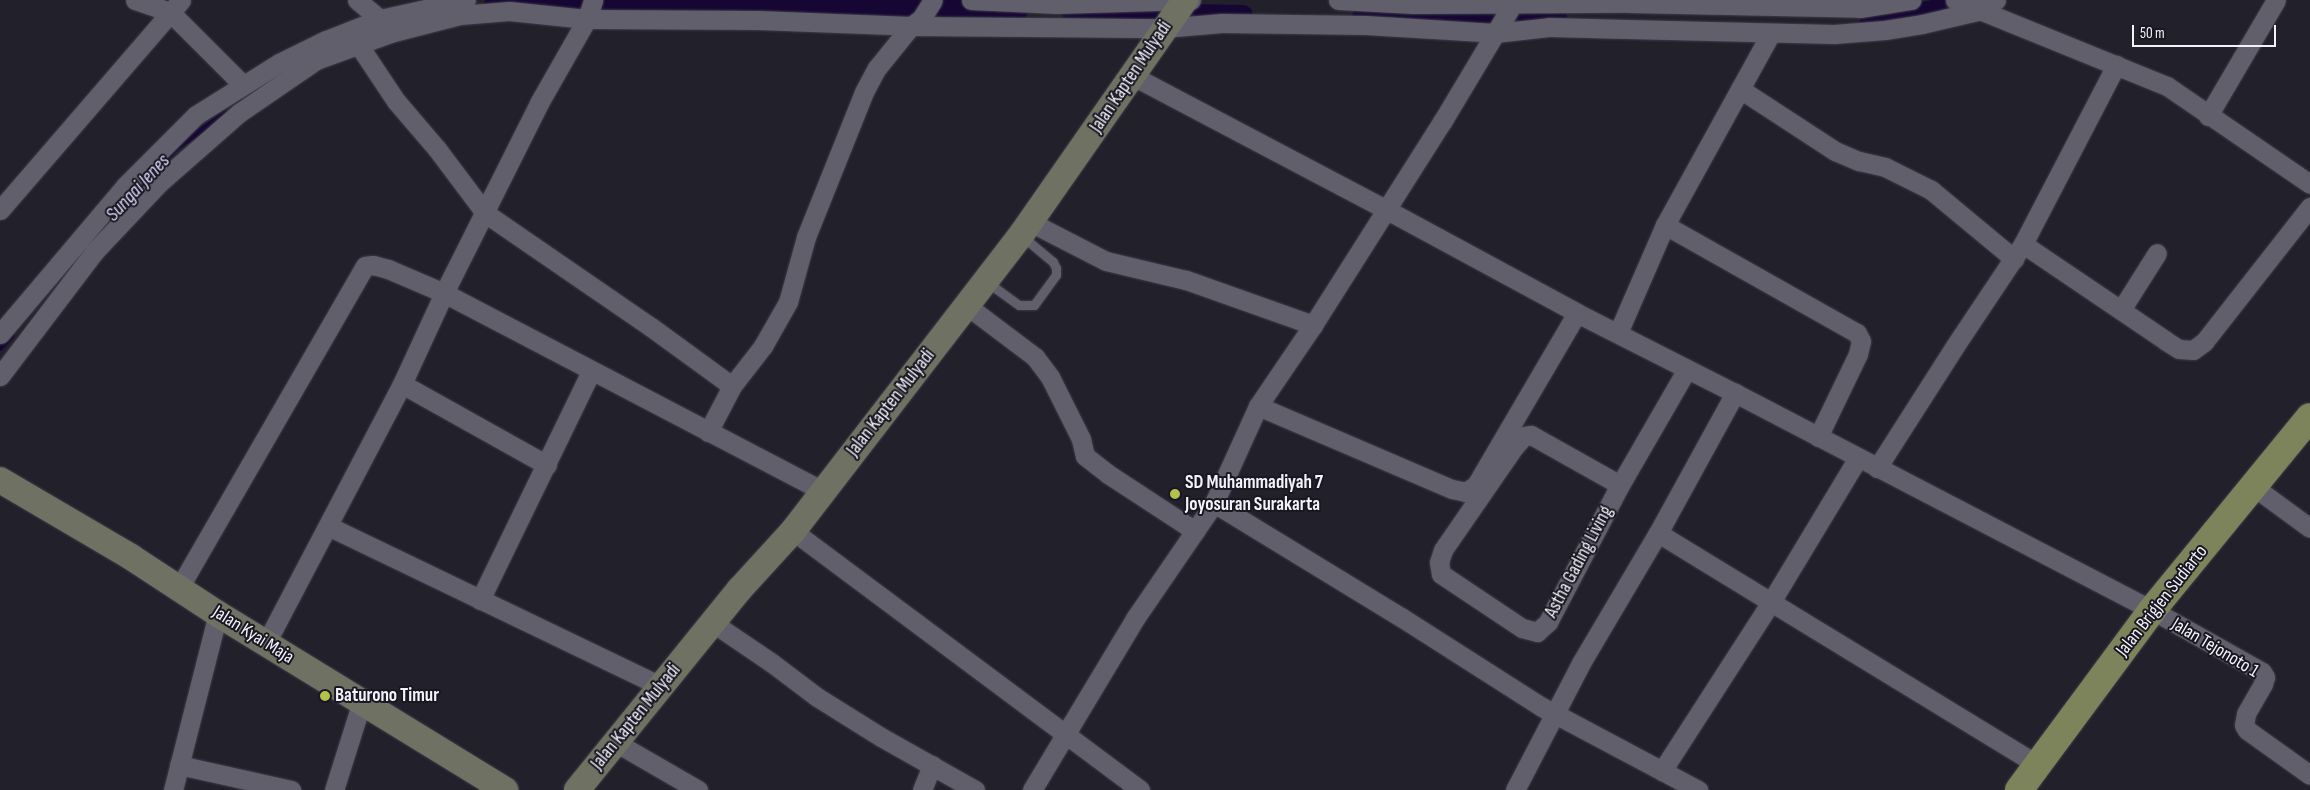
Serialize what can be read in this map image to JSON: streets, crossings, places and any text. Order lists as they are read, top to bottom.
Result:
{
  "streets": {
    "main road": ["Jalan Kapten Mulyadi", "Jalan Brigjen Sudiarto", "Jalan Kyai Maja"],
    "street": ["Astha Gading Living", "Jalan Tejonoto 1"]
  },
  "crossings": [
    ["Jalan Brigjen Sudiarto", "Jalan Tejonoto 1"]
  ],
  "water": ["Sungai Jenes"],
  "places": ["SD Muhammadiyah 7 Joyosuran Surakarta", "Baturono Timur"],
  "scale_bar": "50 m"
}
